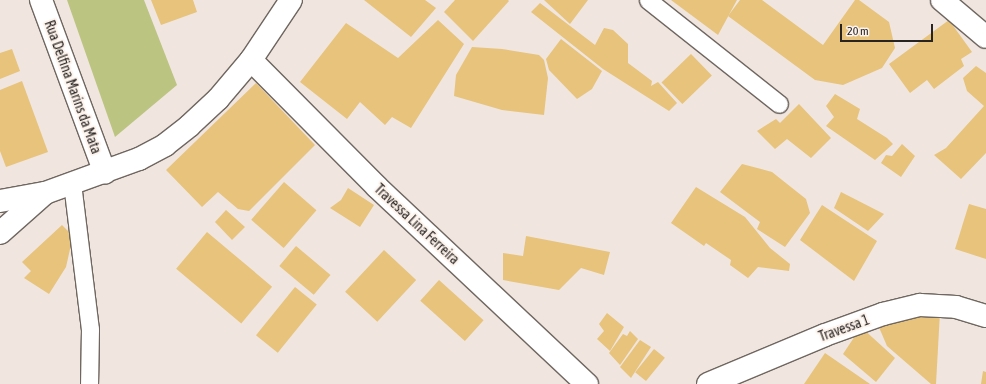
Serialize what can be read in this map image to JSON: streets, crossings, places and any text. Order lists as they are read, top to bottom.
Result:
{
  "streets": {
    "street": ["Rua Delfina Marins da Mata", "Travessa Lina Ferreira", "Travessa 1"]
  },
  "scale_bar": "20 m"
}
